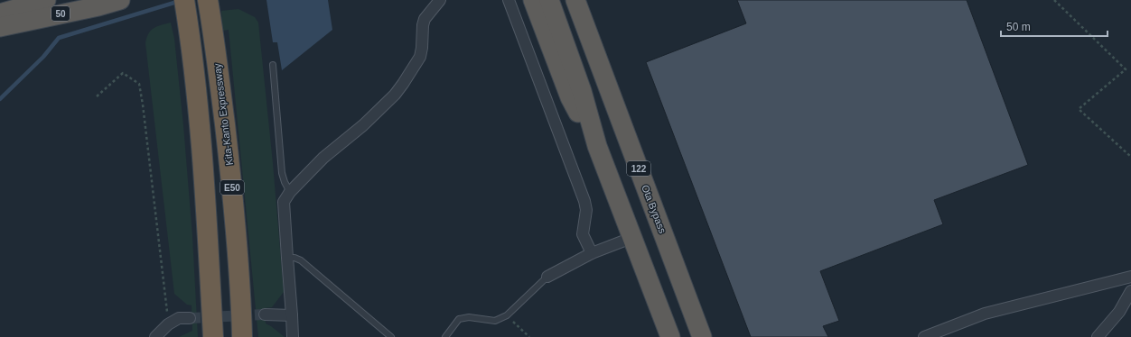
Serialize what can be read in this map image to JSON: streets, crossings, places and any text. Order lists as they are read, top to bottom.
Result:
{
  "streets": {
    "highway": [
      "50",
      "Kita-Kanto Expressway",
      "122",
      "E50",
      "Ota Bypass"
    ]
  },
  "scale_bar": "50 m"
}
